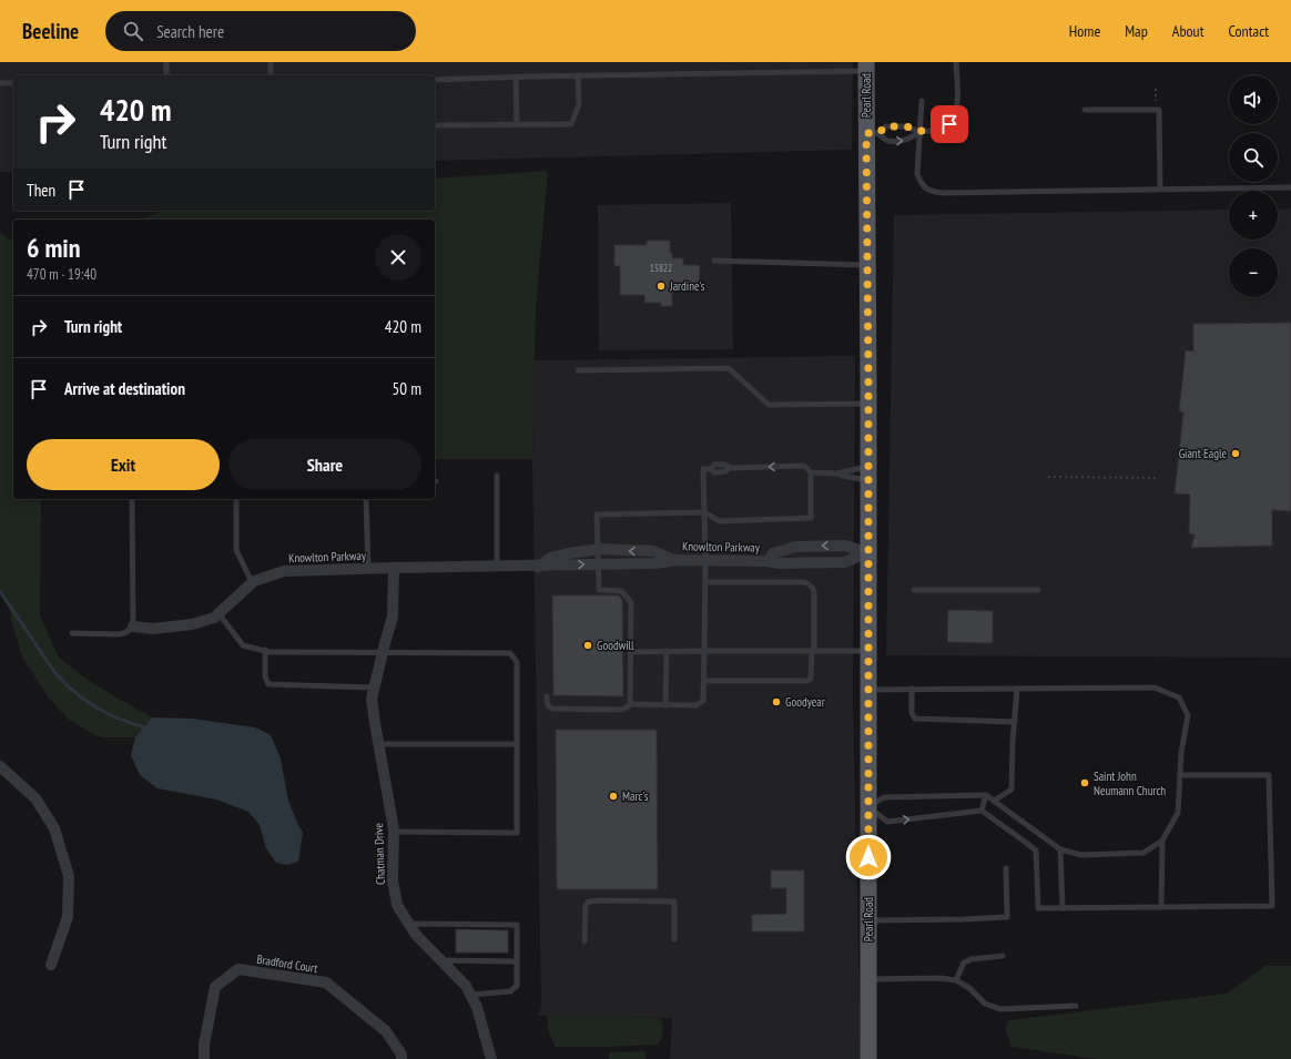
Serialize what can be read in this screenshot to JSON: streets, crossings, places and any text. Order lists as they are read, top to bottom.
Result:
{
  "streets": {
    "main road": ["Pearl Road"],
    "street": ["Knowlton Parkway", "Chatman Drive", "Bradford Court"]
  },
  "crossings": [
    ["Pearl Road", "Knowlton Parkway"],
    ["Knowlton Parkway", "Chatman Drive"]
  ],
  "places": [
    "Jardine's",
    "Giant Eagle",
    "Goodwill",
    "Goodyear",
    "Saint John Neumann Church",
    "Marc's"
  ],
  "house_numbers": ["15822"],
  "page": {
    "header": "Beeline",
    "search": "Search here",
    "nav": [
      "Home",
      "Map",
      "About",
      "Contact"
    ],
    "map_buttons": ["+", "−"],
    "turn": ["420 m", "Turn right"],
    "then": "Then",
    "heading": ["6 min", "470 m · 19:40"],
    "list": [
      {
        "name": "Turn right",
        "value": "420 m"
      },
      {
        "name": "Arrive at destination",
        "value": "50 m"
      }
    ],
    "buttons": ["Exit", "Share"]
  }
}
